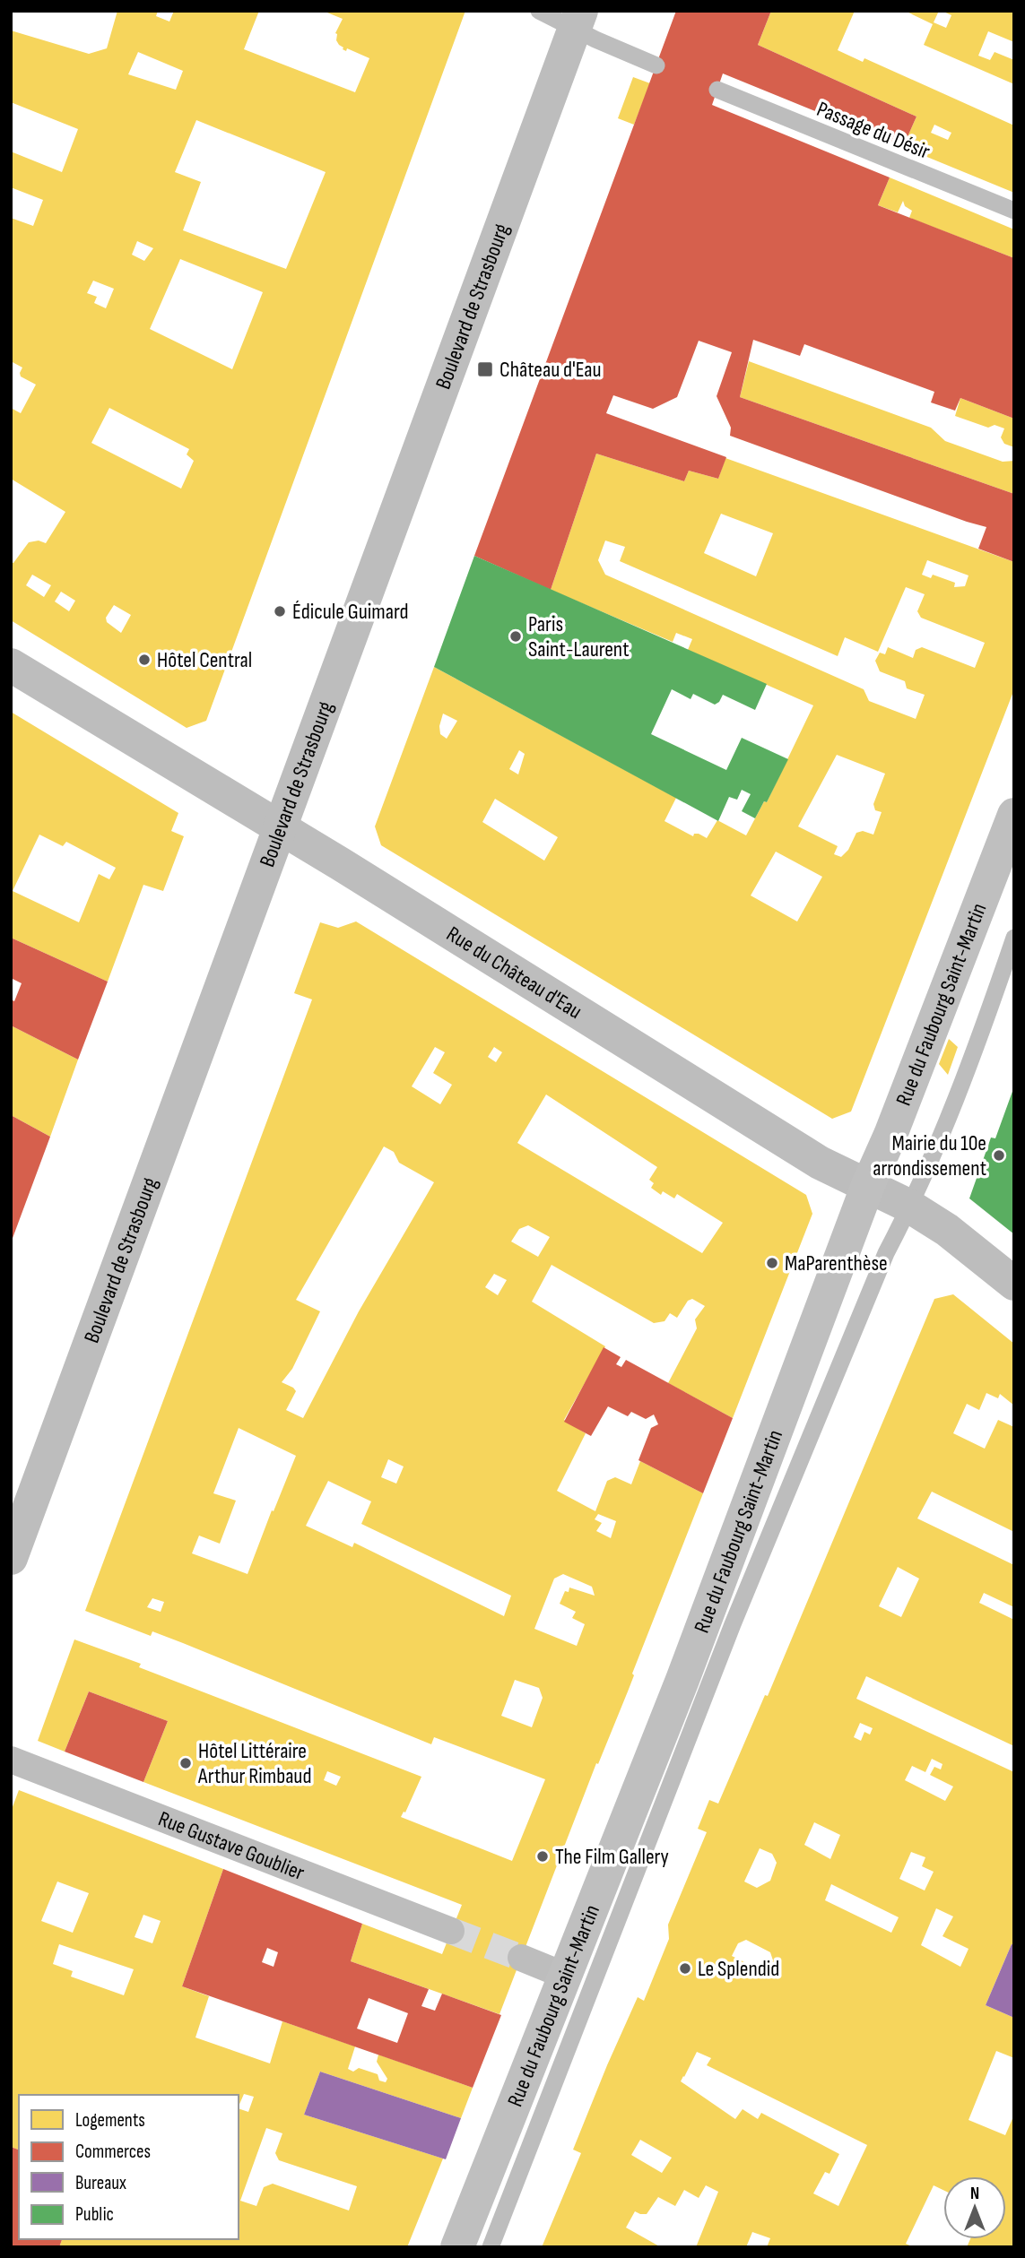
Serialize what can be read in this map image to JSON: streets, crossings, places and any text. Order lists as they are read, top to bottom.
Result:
{
  "streets": {
    "main road": ["Boulevard de Strasbourg", "Rue du Château d'Eau", "Rue du Faubourg Saint-Martin"],
    "street": ["Rue Gustave Goublier"],
    "lane": ["Passage du Désir"]
  },
  "crossings": [
    ["Boulevard de Strasbourg", "Rue du Château d'Eau"],
    ["Rue du Château d'Eau", "Rue du Faubourg Saint-Martin"]
  ],
  "places": {
    "transit": ["Château d'Eau"],
    "other": [
      "Édicule Guimard",
      "Paris Saint-Laurent",
      "Hôtel Central",
      "Mairie du 10e arrondissement",
      "MaParenthèse",
      "Hôtel Littéraire Arthur Rimbaud",
      "The Film Gallery",
      "Le Splendid"
    ]
  },
  "legend": [
    "Logements",
    "Commerces",
    "Bureaux",
    "Public"
  ],
  "north": "top"
}
